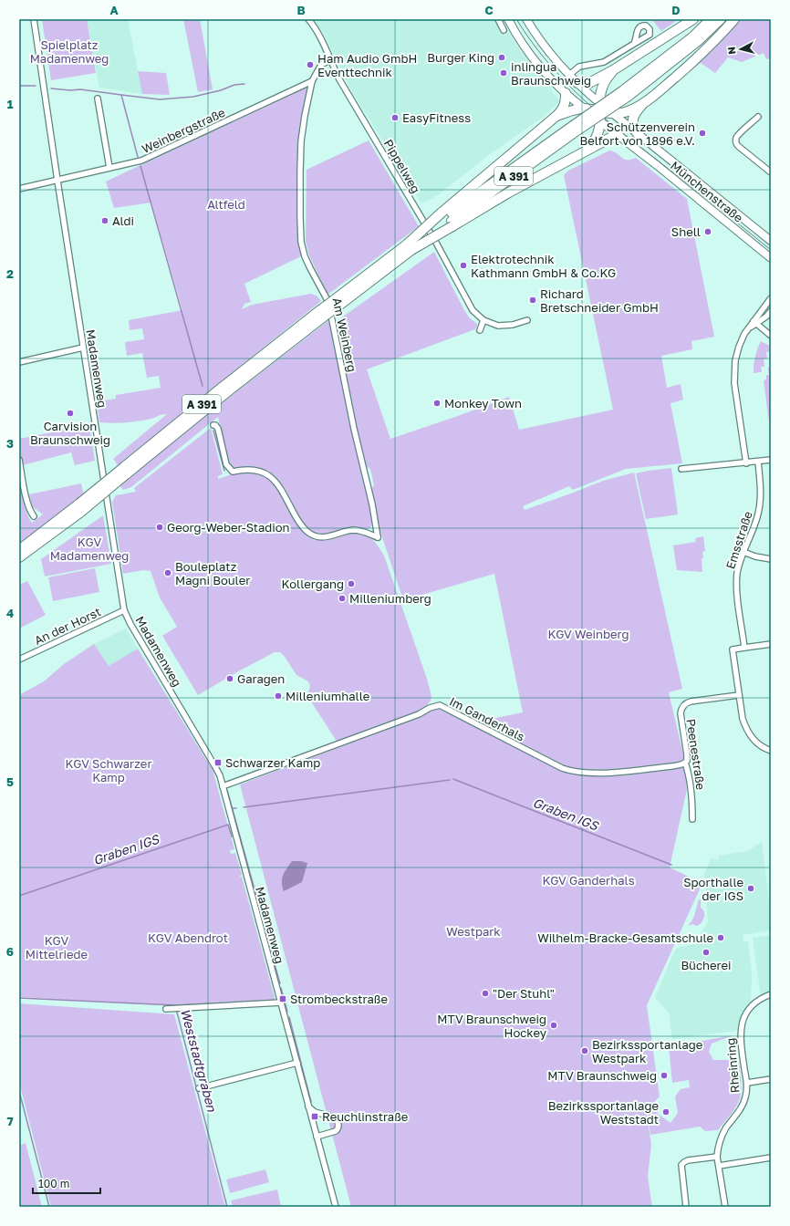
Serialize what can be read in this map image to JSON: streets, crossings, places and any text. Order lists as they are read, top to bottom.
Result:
{
  "streets": {
    "highway": ["A 391"],
    "main road": ["Münchenstraße"],
    "street": [
      "Weinbergstraße",
      "Pippelweg",
      "Am Weinberg",
      "Madamenweg",
      "Emsstraße",
      "An der Horst",
      "Im Ganderhals",
      "Peenestraße",
      "Rheinring"
    ]
  },
  "crossings": [
    ["Weinbergstraße", "Am Weinberg"],
    ["Weinbergstraße", "Madamenweg"],
    ["Pippelweg", "Am Weinberg"],
    ["Madamenweg", "An der Horst"],
    ["Madamenweg", "Im Ganderhals"],
    ["Im Ganderhals", "Peenestraße"]
  ],
  "water": ["Graben IGS", "Weststadtgraben"],
  "parks": [
    "Spielplatz Madamenweg",
    "Altfeld",
    "KGV Madamenweg",
    "KGV Weinberg",
    "KGV Schwarzer Kamp",
    "KGV Ganderhals",
    "Westpark",
    "KGV Abendrot",
    "KGV Mittelriede"
  ],
  "places": {
    "other": [
      "Burger King",
      "Ham Audio GmbH Eventtechnik",
      "inlingua Braunschweig",
      "EasyFitness",
      "Schützenverein Belfort von 1896 e.V.",
      "Aldi",
      "Shell",
      "Elektrotechnik Kathmann GmbH & Co.KG",
      "Richard Bretschneider GmbH",
      "Monkey Town",
      "Carvision Braunschweig",
      "Georg-Weber-Stadion",
      "Bouleplatz Magni Bouler",
      "Kollergang",
      "Milleniumberg",
      "Garagen",
      "Milleniumhalle",
      "Sporthalle der IGS",
      "Wilhelm-Bracke-Gesamtschule",
      "Bücherei",
      "\"Der Stuhl\"",
      "MTV Braunschweig Hockey",
      "Bezirkssportanlage Westpark",
      "MTV Braunschweig",
      "Bezirkssportanlage Weststadt"
    ],
    "transit": ["Schwarzer Kamp", "Strombeckstraße", "Reuchlinstraße"]
  },
  "scale_bar": "100 m",
  "north": "left",
  "grid": {
    "columns": [
      "A",
      "B",
      "C",
      "D"
    ],
    "rows": [
      "1",
      "2",
      "3",
      "4",
      "5",
      "6",
      "7"
    ]
  }
}
